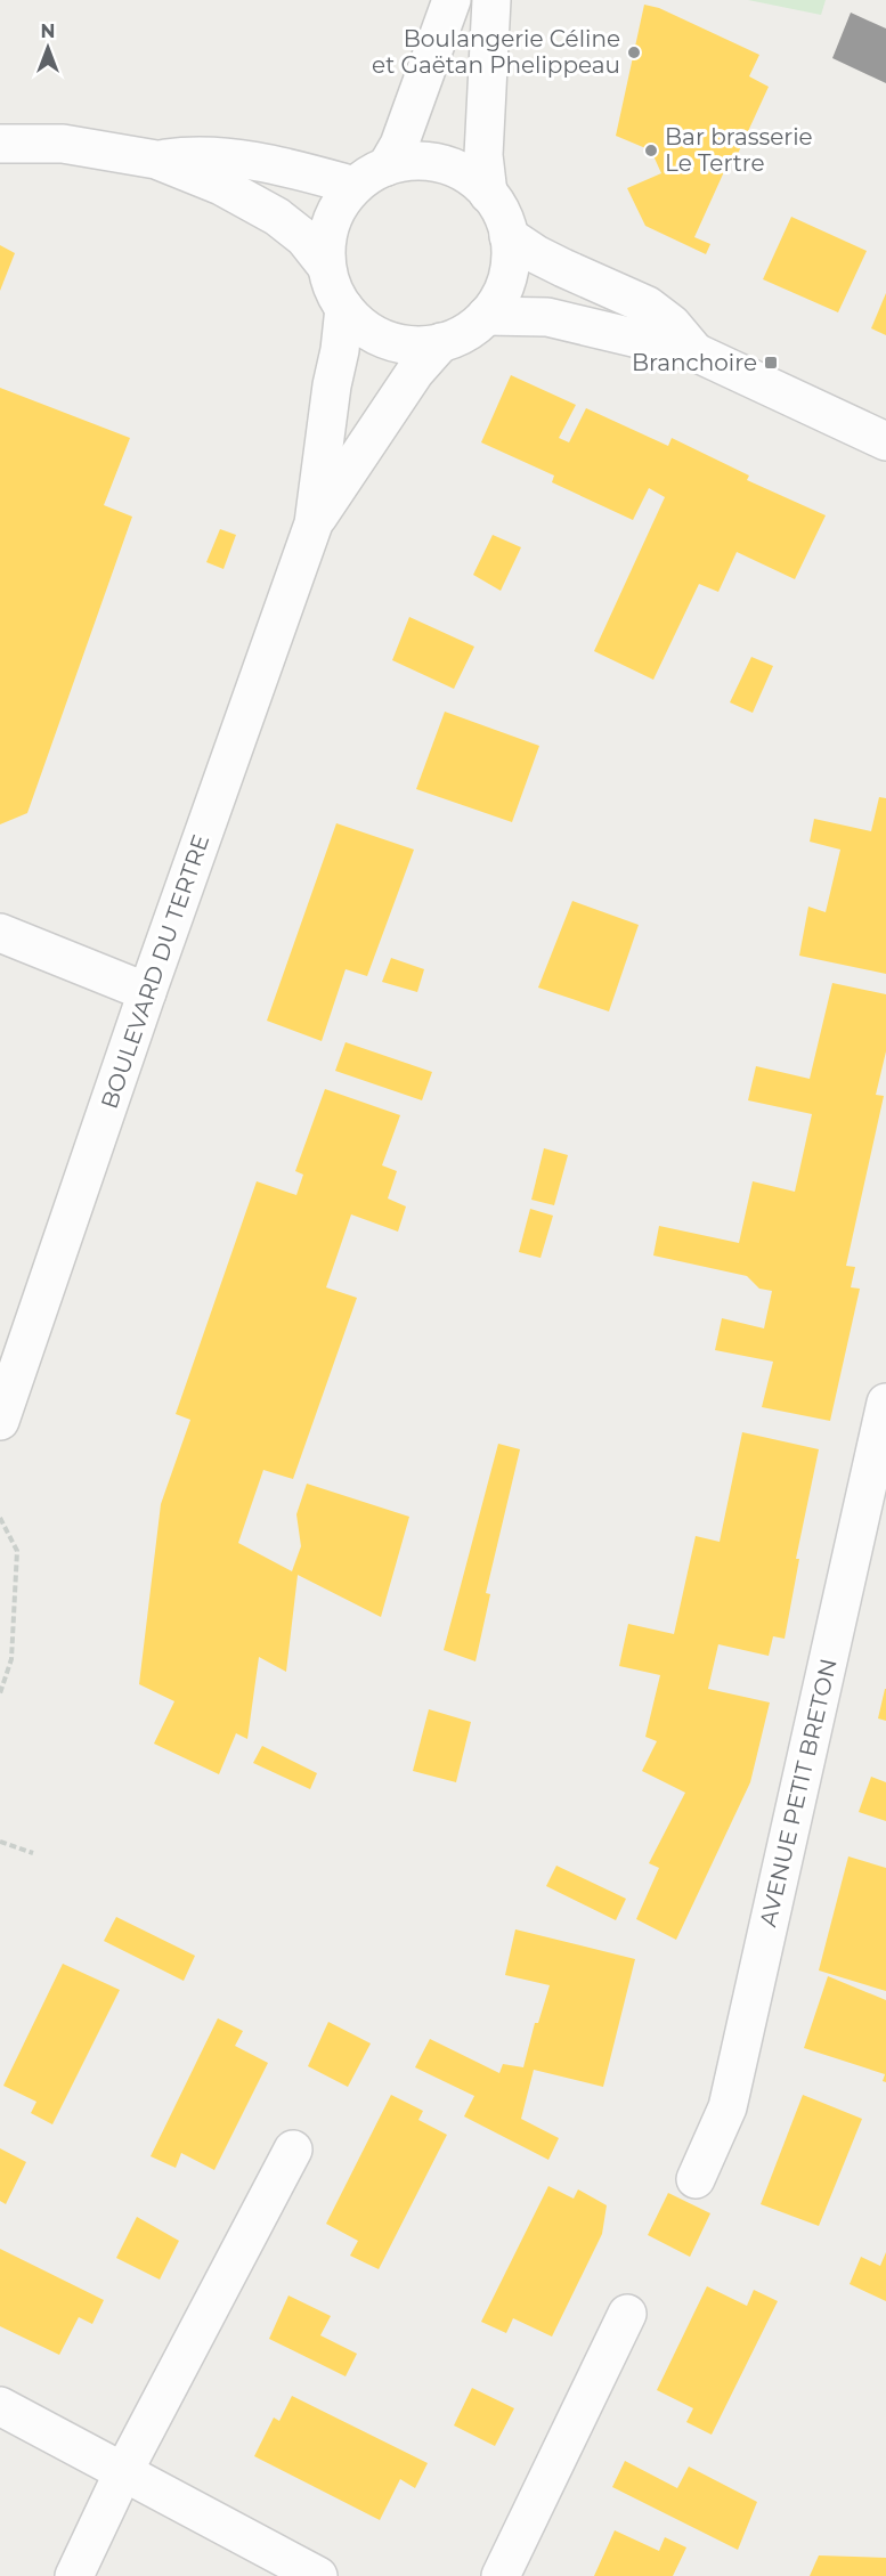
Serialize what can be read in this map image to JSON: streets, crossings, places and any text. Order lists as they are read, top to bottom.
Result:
{
  "streets": {
    "street": ["BOULEVARD DU TERTRE", "AVENUE PETIT BRETON"]
  },
  "places": {
    "other": ["Boulangerie Céline et Gaëtan Phelippeau", "Bar brasserie Le Tertre"],
    "transit": ["Branchoire"]
  },
  "north": "top"
}
